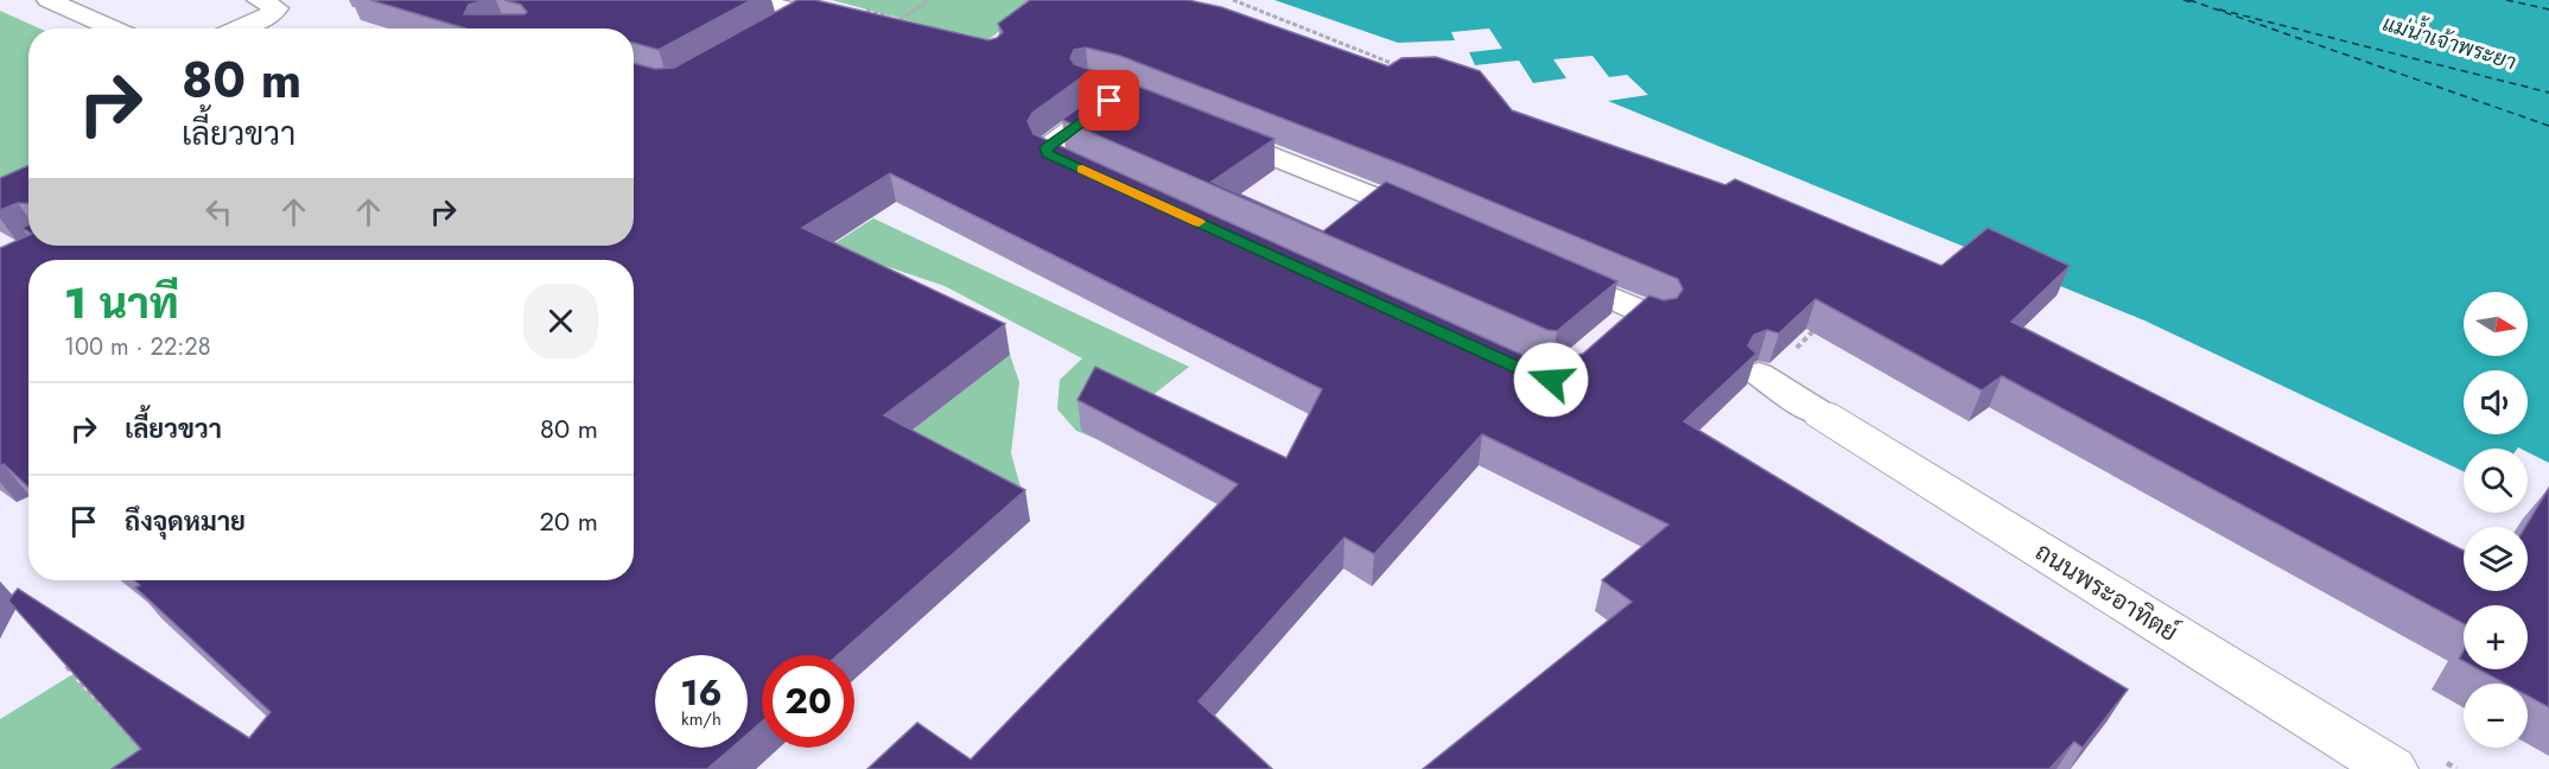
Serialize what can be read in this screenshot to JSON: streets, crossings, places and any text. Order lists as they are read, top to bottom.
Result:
{
  "streets": {
    "street": ["ถนนพระอาทิตย์"]
  },
  "water": ["แม่น้ำเจ้าพระยา"],
  "north": "right",
  "page": {
    "turn": ["80 m", "เลี้ยวขวา"],
    "heading": ["1 นาที", "100 m · 22:28"],
    "map_buttons": ["+", "−"],
    "list": [
      {
        "name": "เลี้ยวขวา",
        "value": "80 m"
      },
      {
        "name": "ถึงจุดหมาย",
        "value": "20 m"
      }
    ],
    "speed": "16 km/h",
    "limit": "20"
  }
}
